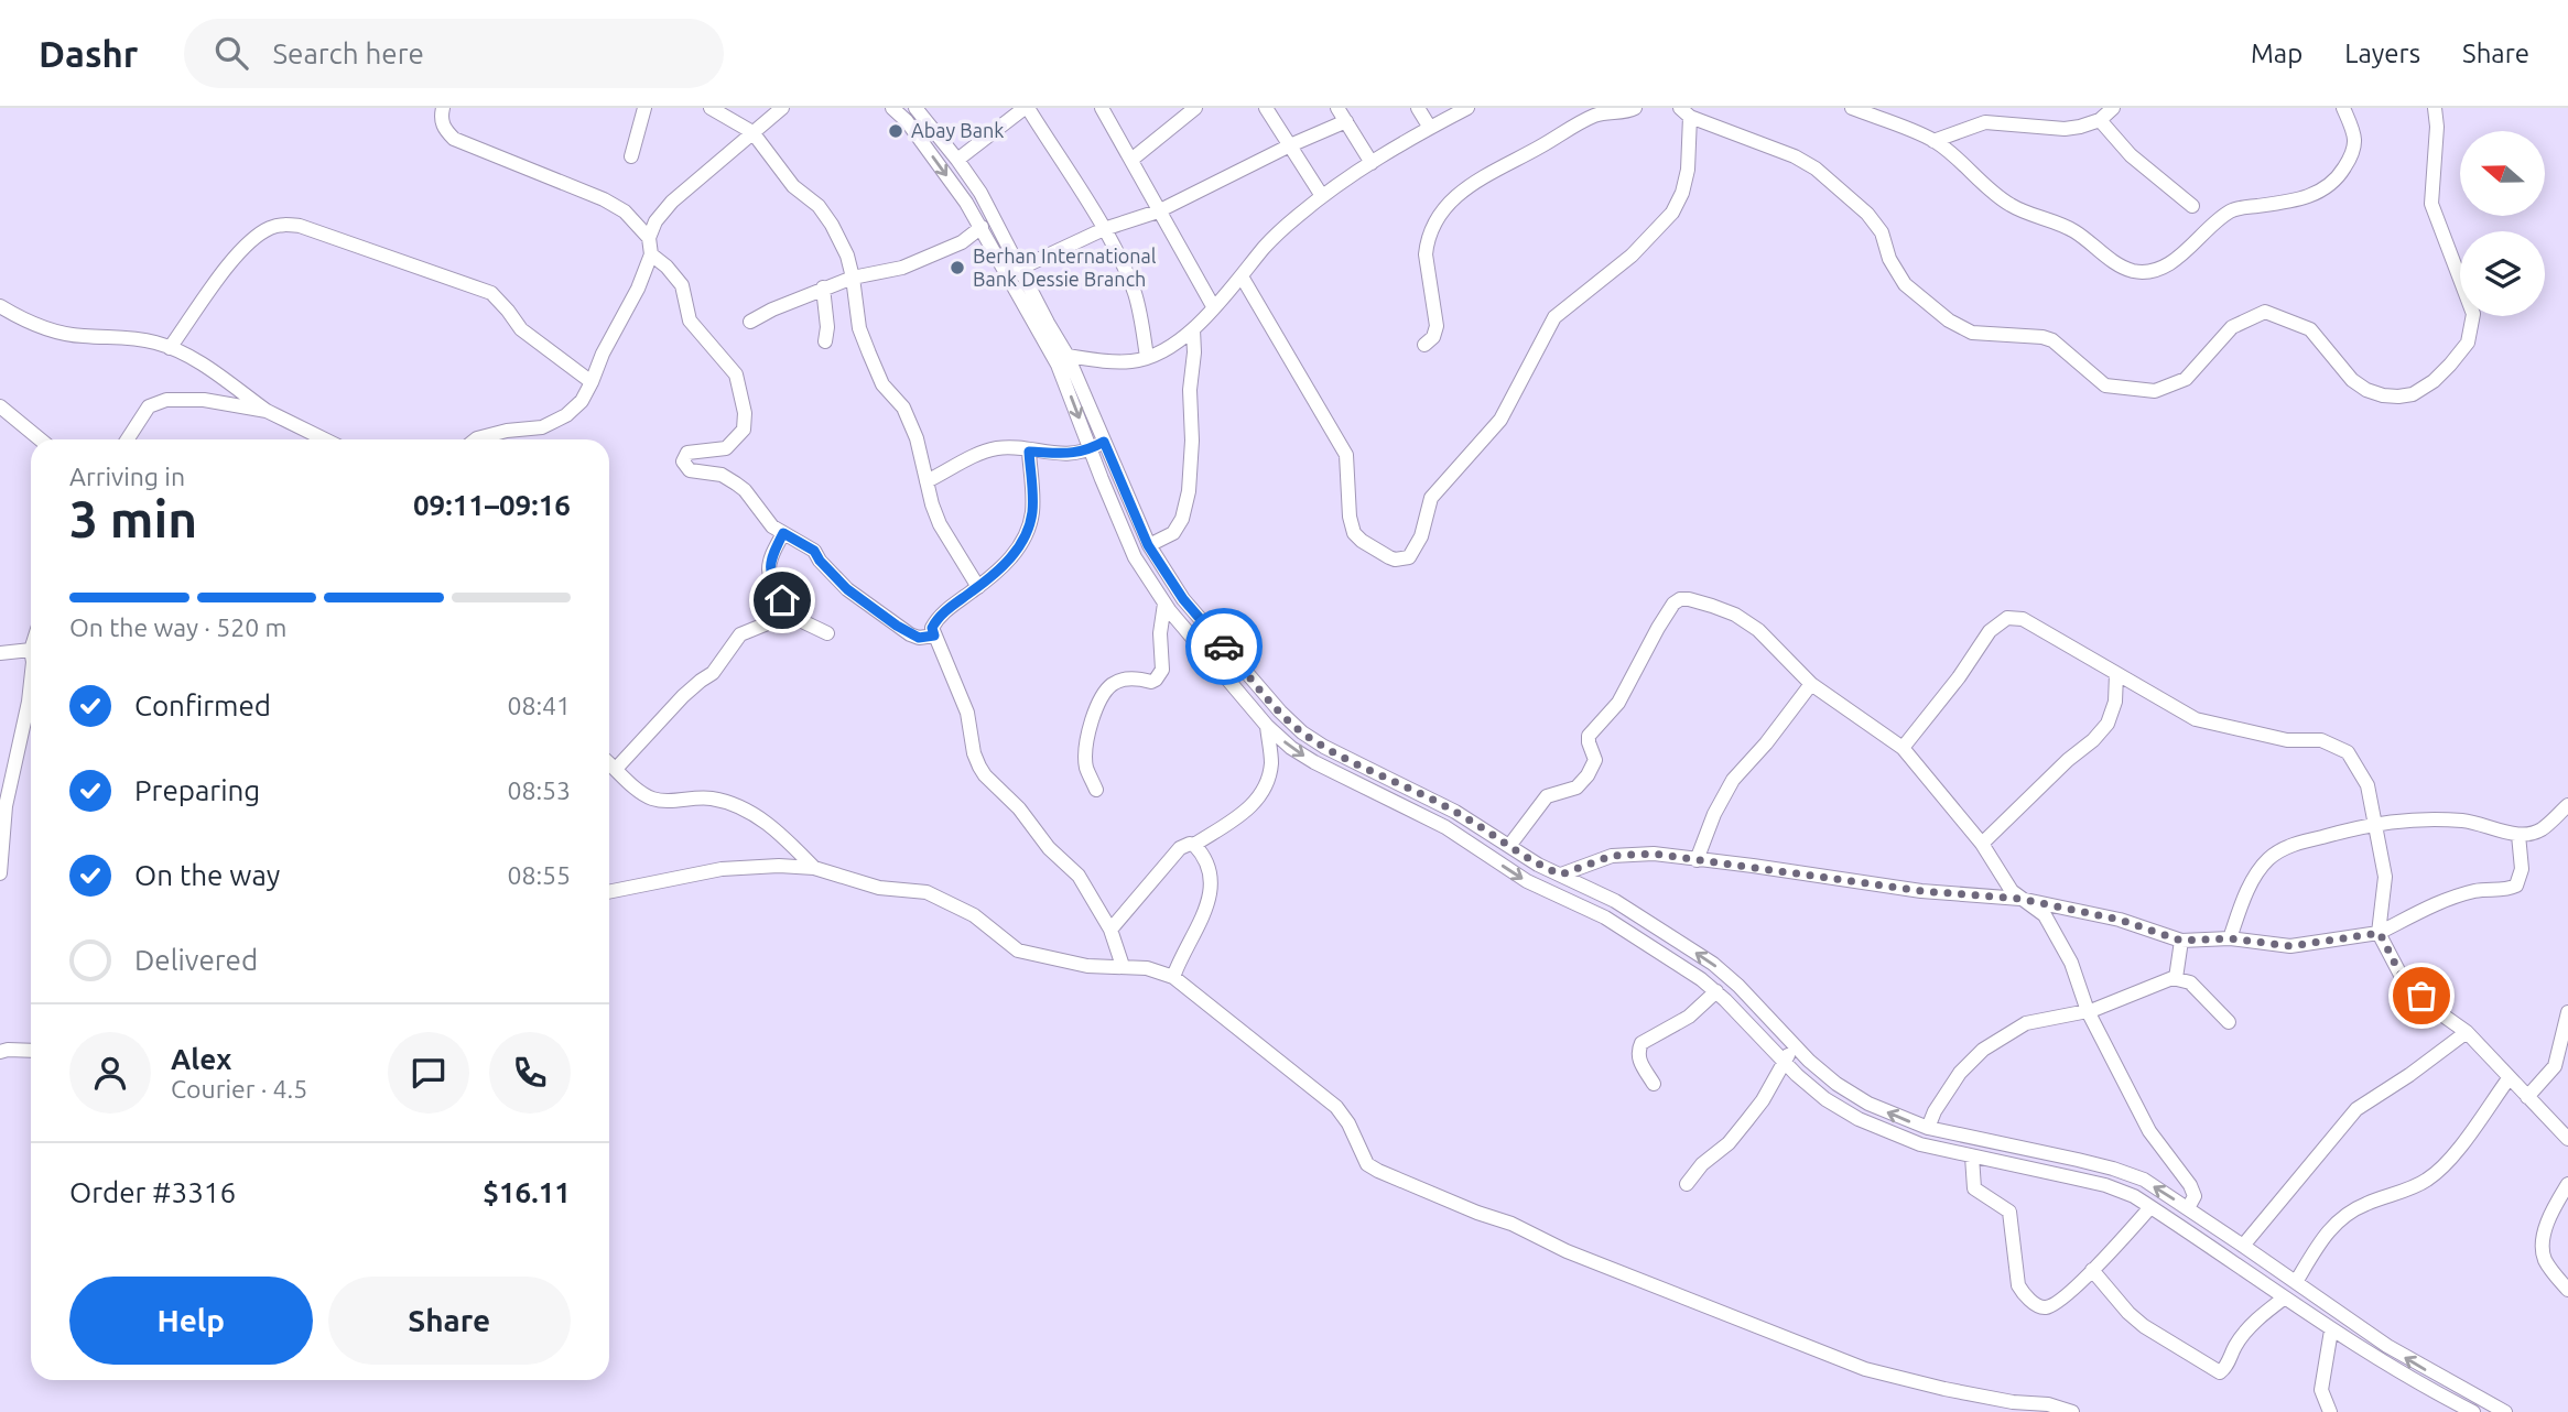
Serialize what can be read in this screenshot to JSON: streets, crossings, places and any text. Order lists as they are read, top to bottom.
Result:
{
  "places": ["Abay Bank", "Berhan International Bank Dessie Branch"],
  "north": "left",
  "page": {
    "header": "Dashr",
    "search": "Search here",
    "nav": ["Map", "Layers", "Share"],
    "heading": ["3 min", "Arriving in", "09:11–09:16"],
    "panel": [
      "Alex",
      "Courier · 4.5",
      "Order #3316",
      "$16.11"
    ],
    "bar": "On the way · 520 m",
    "list": [
      ["Confirmed", "08:41"],
      ["Preparing", "08:53"],
      ["On the way", "08:55"],
      "Delivered"
    ],
    "buttons": ["Help", "Share"]
  }
}
